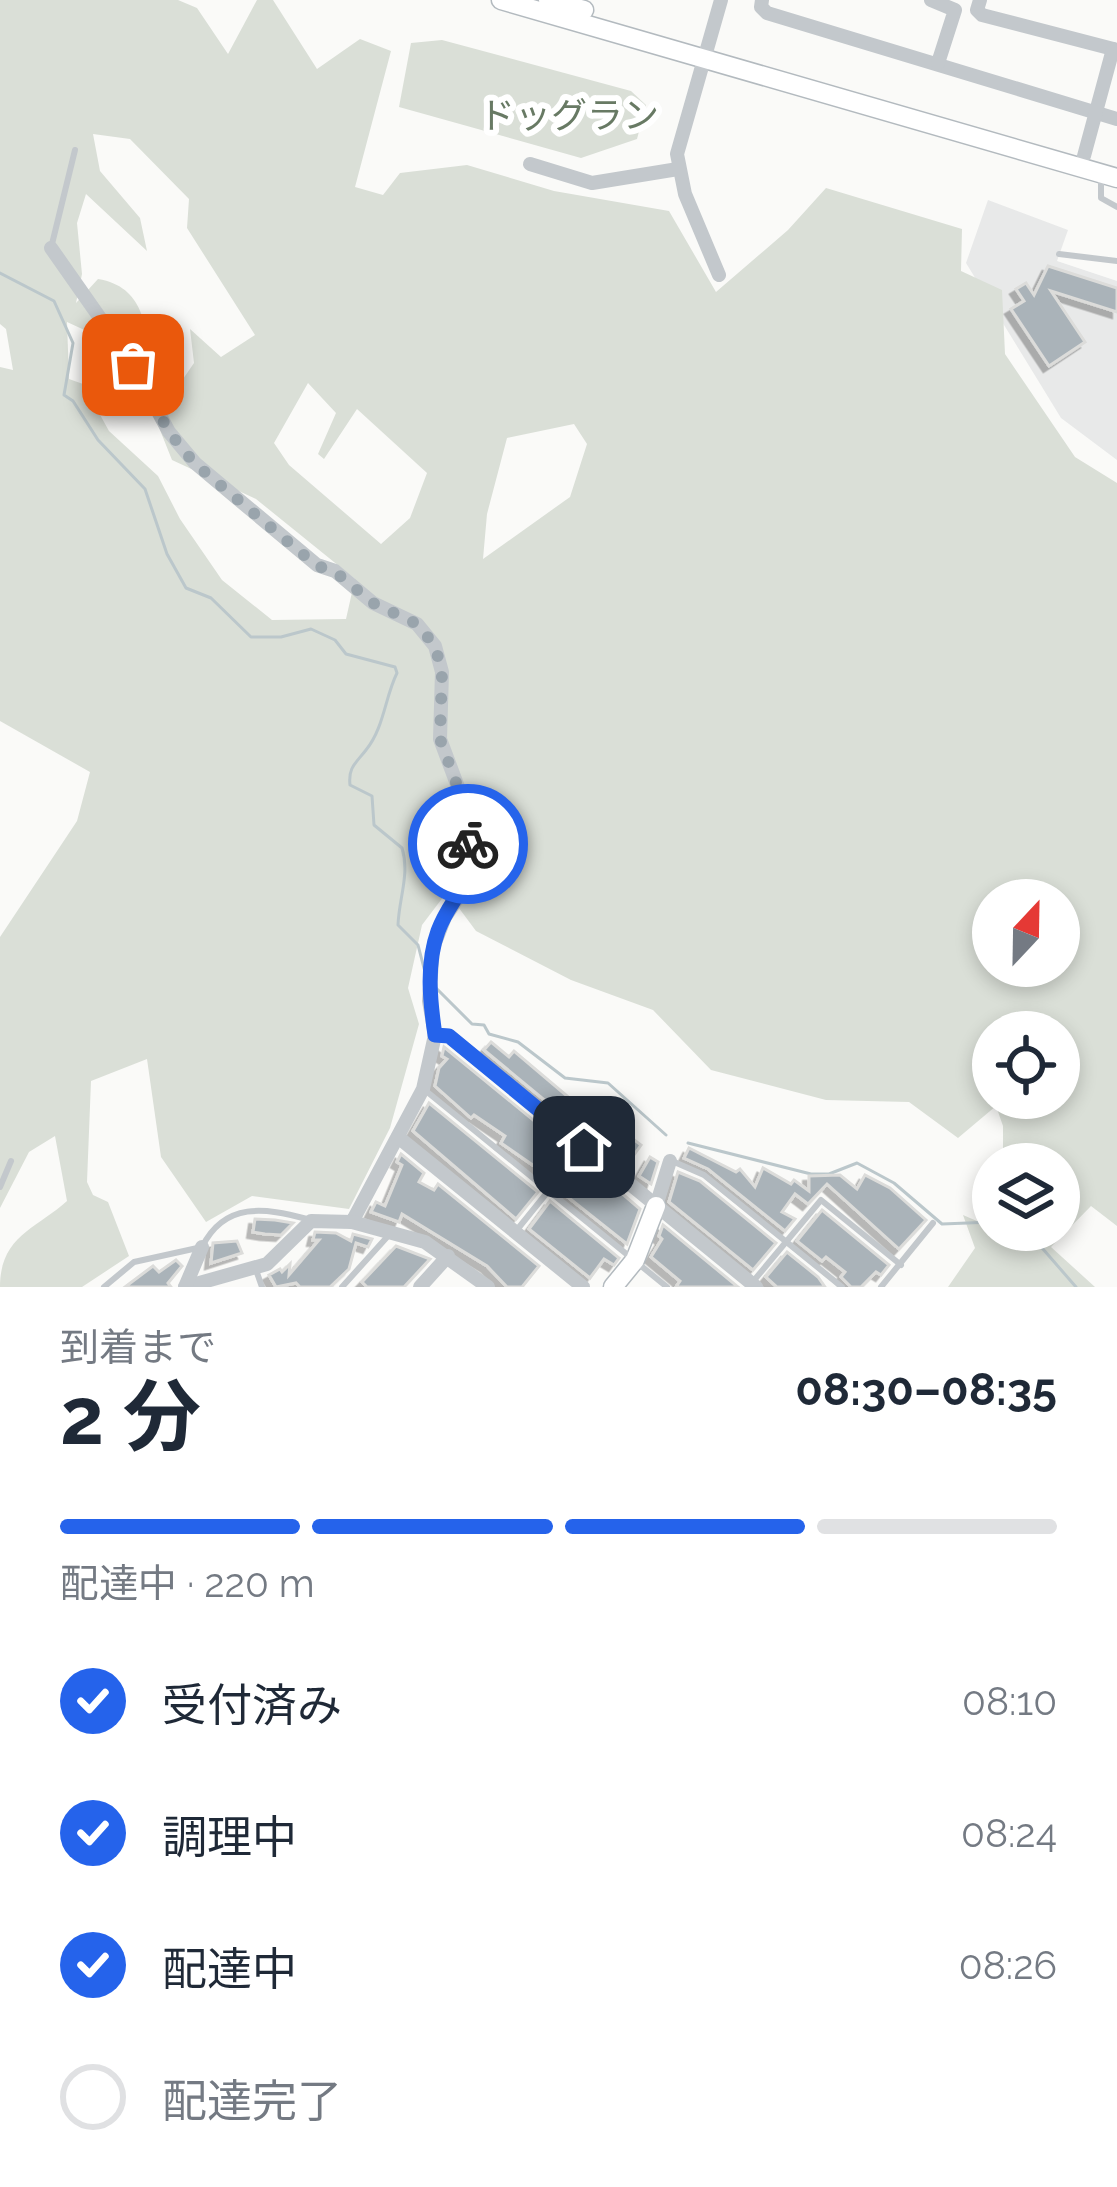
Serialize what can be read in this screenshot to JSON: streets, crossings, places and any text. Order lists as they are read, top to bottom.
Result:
{
  "parks": ["ドッグラン"],
  "north": "top",
  "page": {
    "heading": ["2 分", "到着まで", "08:30–08:35"],
    "bar": "配達中 · 220 m",
    "list": [
      ["受付済み", "08:10"],
      ["調理中", "08:24"],
      ["配達中", "08:26"],
      "配達完了"
    ]
  }
}
